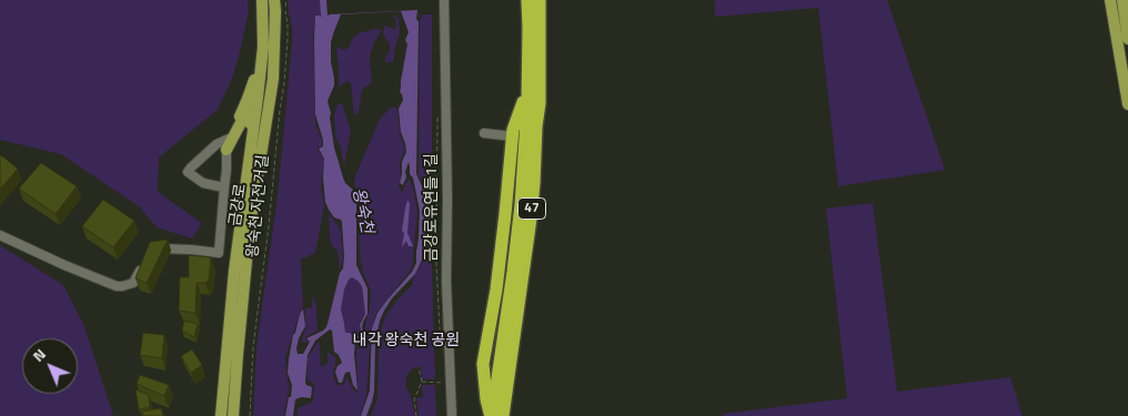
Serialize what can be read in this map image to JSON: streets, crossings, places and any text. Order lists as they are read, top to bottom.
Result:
{
  "streets": {
    "highway": ["47"],
    "main road": ["금강로"],
    "street": ["금강로유연들1길"],
    "path": ["왕숙천 자전거길"]
  },
  "water": ["왕숙천"],
  "parks": ["내각 왕숙천 공원"],
  "north": "top left"
}
